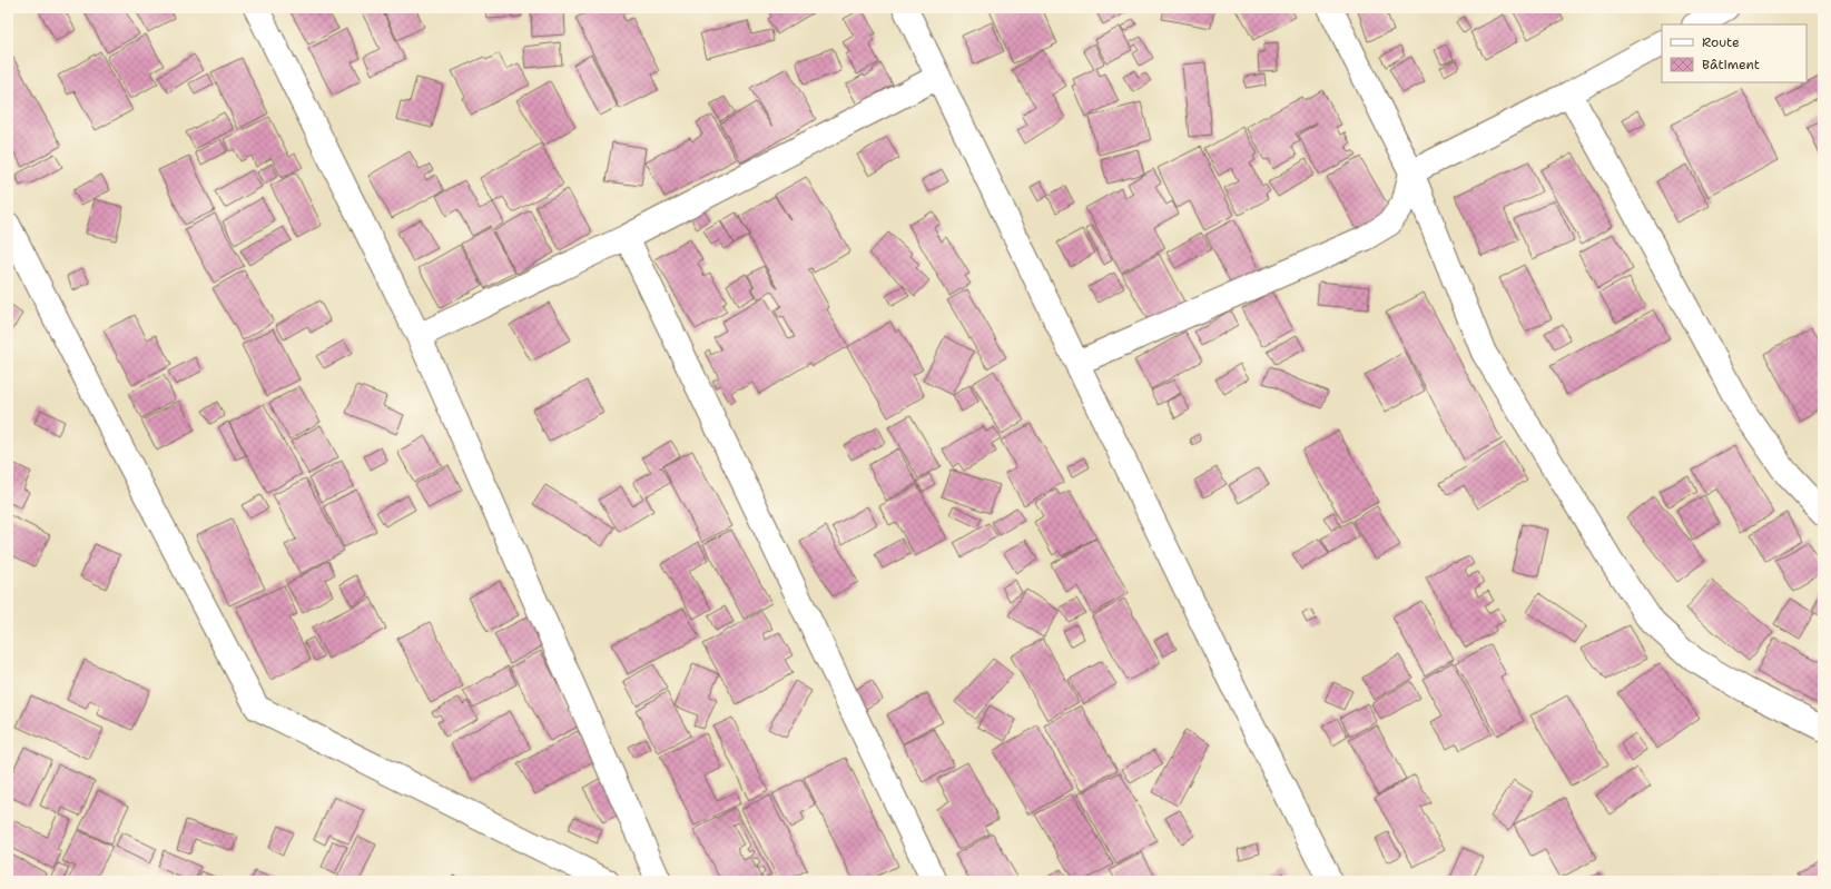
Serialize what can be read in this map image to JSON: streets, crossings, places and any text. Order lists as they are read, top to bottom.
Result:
{
  "legend": ["Route", "Bâtiment"]
}
